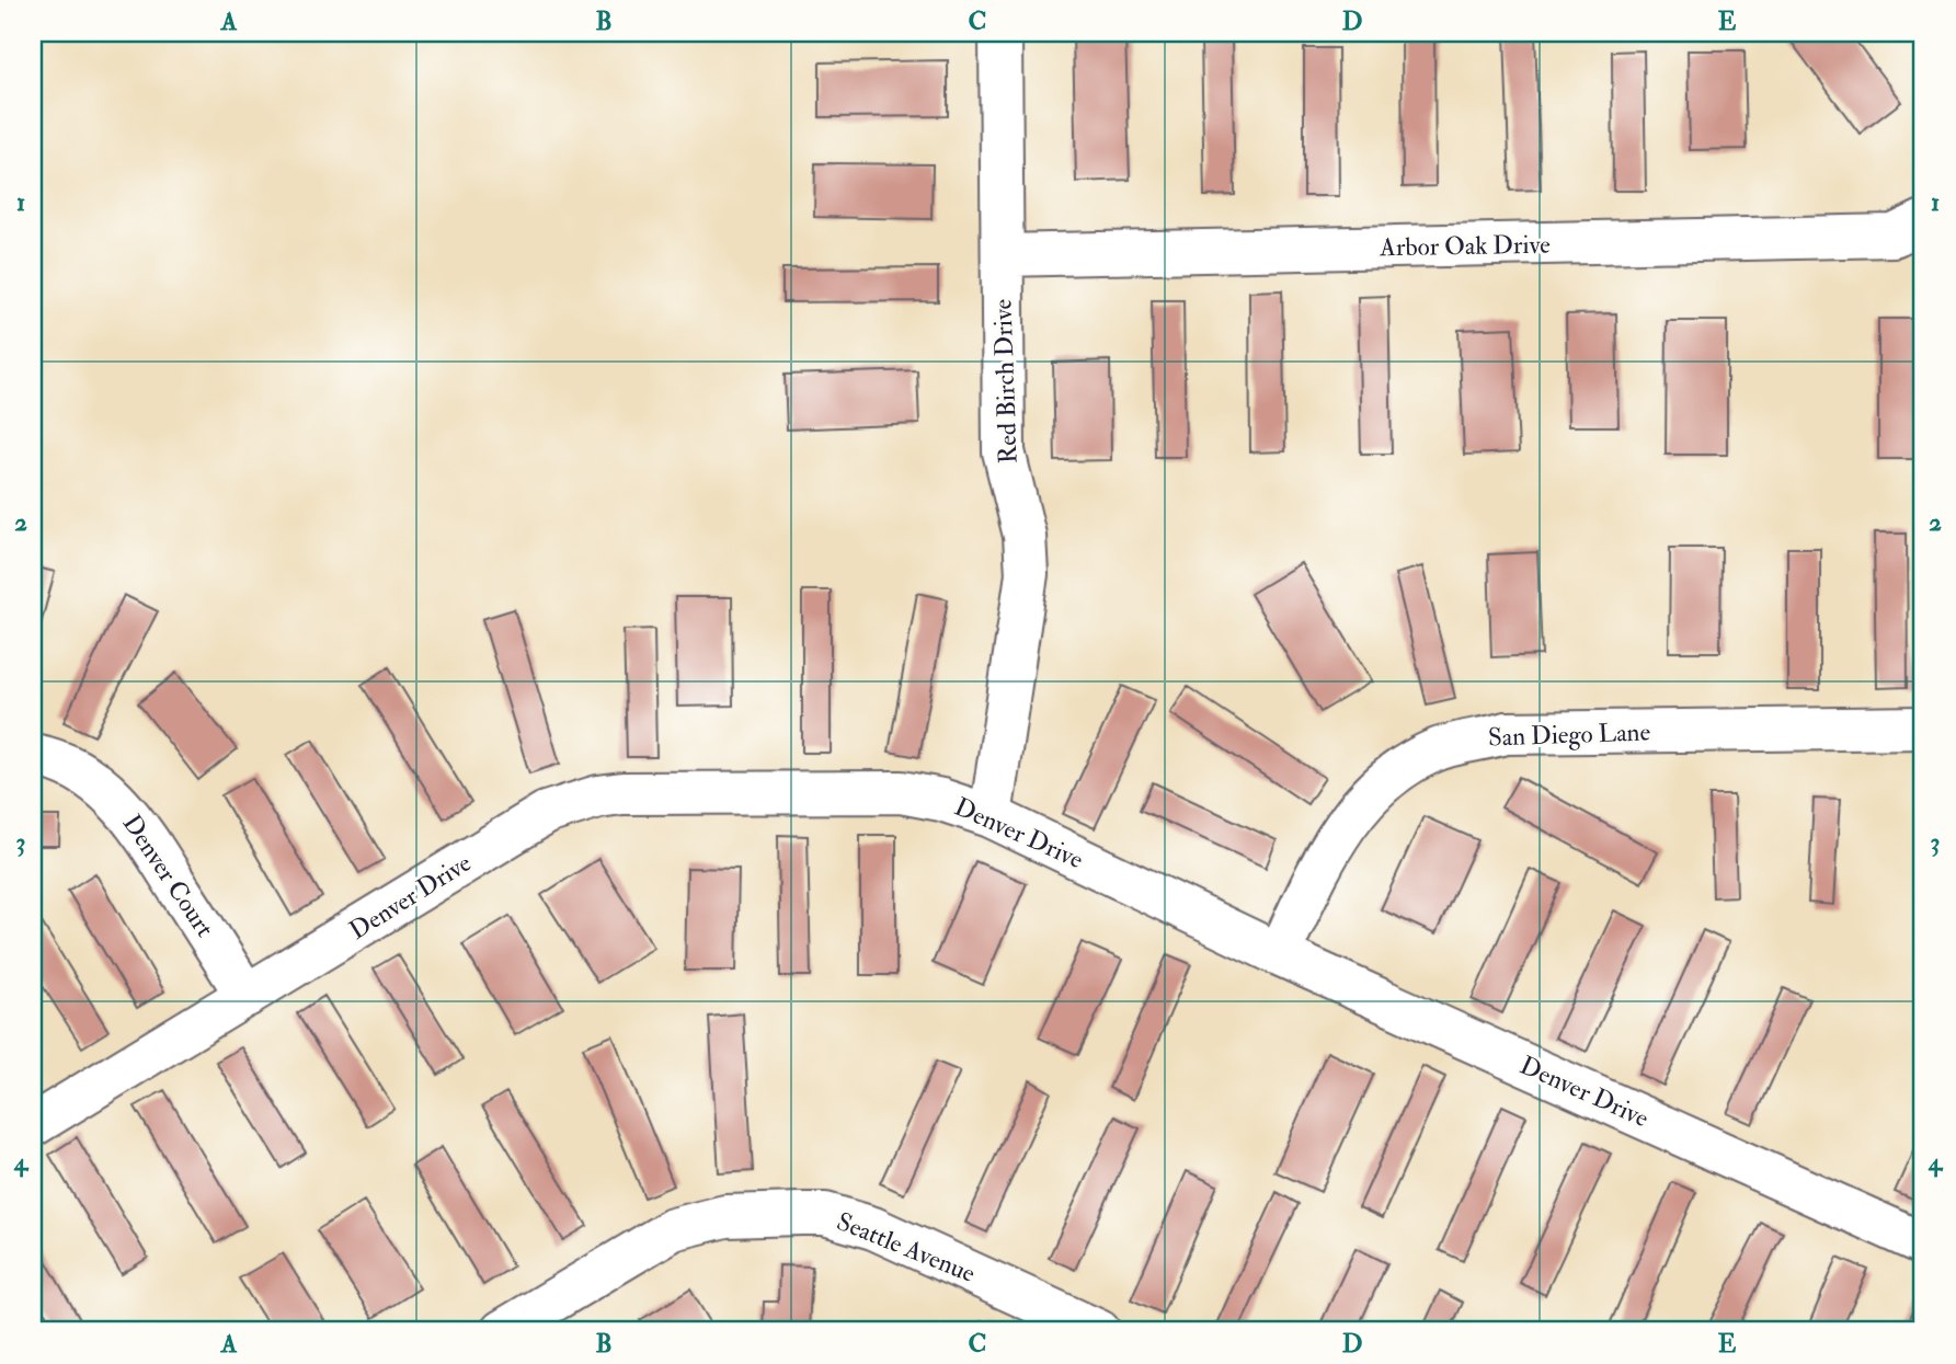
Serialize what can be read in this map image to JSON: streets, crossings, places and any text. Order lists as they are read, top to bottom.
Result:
{
  "streets": {
    "street": [
      "Arbor Oak Drive",
      "Red Birch Drive",
      "San Diego Lane",
      "Denver Drive",
      "Denver Court",
      "Seattle Avenue"
    ]
  },
  "crossings": [
    ["Arbor Oak Drive", "Red Birch Drive"],
    ["Red Birch Drive", "Denver Drive"],
    ["San Diego Lane", "Denver Drive"],
    ["Denver Drive", "Denver Court"]
  ],
  "grid": {
    "columns": [
      "A",
      "B",
      "C",
      "D",
      "E"
    ],
    "rows": [
      "1",
      "2",
      "3",
      "4"
    ]
  }
}
